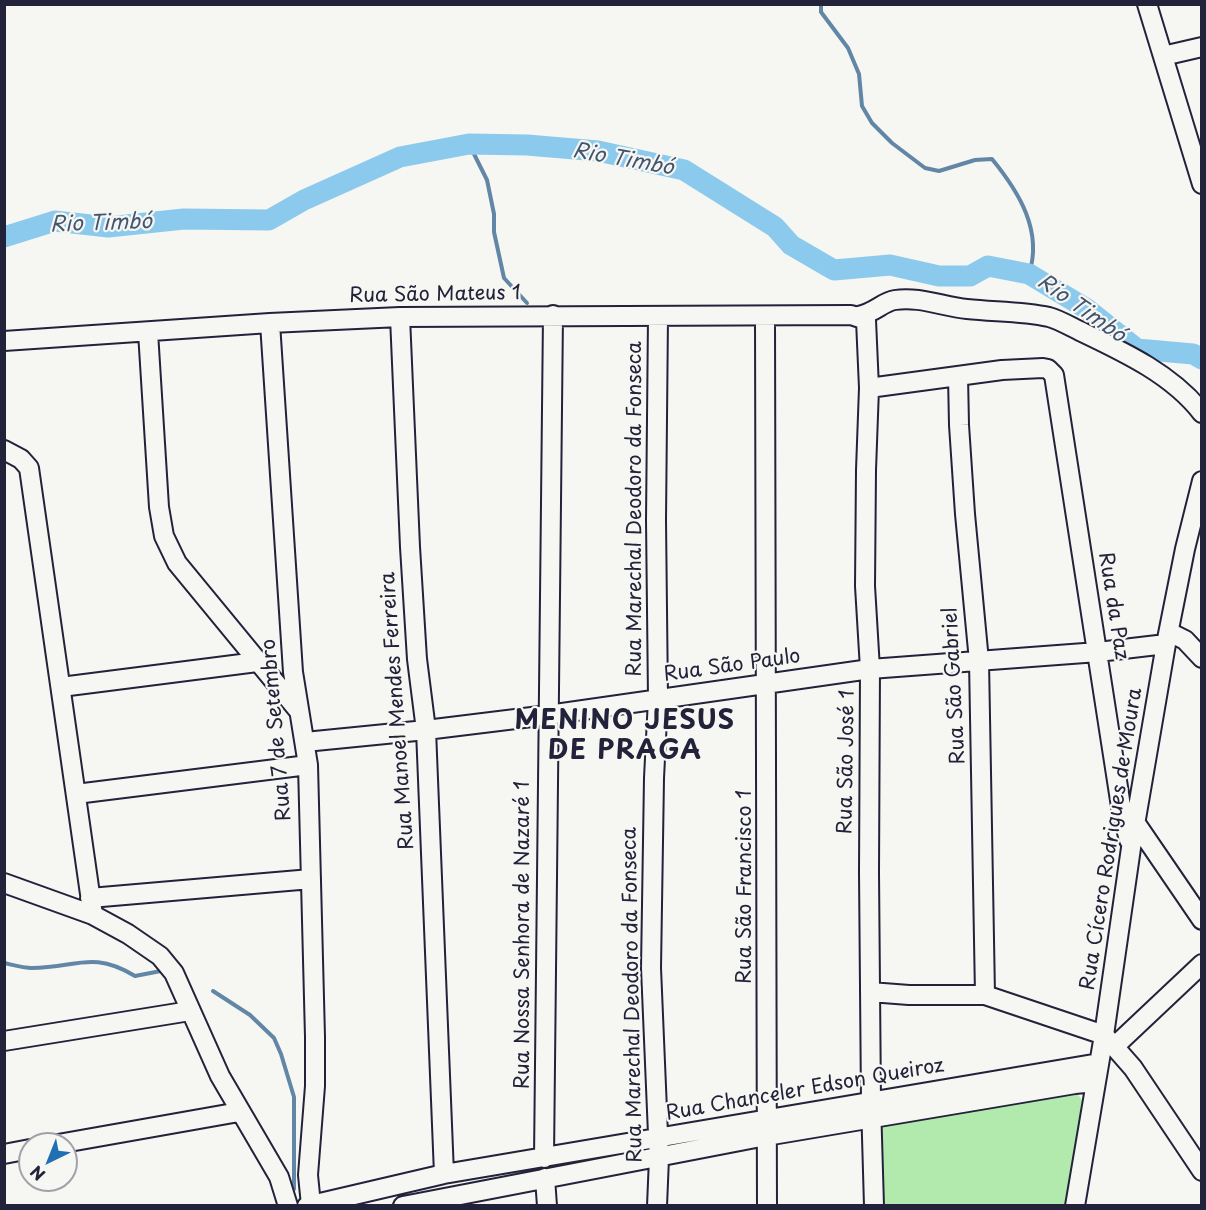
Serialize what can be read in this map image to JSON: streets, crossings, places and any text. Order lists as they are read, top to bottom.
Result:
{
  "streets": {
    "street": [
      "Rua São Mateus 1",
      "Rua Marechal Deodoro da Fonseca",
      "Rua da Paz",
      "Rua São Paulo",
      "Rua São Gabriel",
      "Rua Manoel Mendes Ferreira",
      "Rua 7 de Setembro",
      "Rua São José 1",
      "Rua Cícero Rodrigues de Moura",
      "Rua São Francisco 1",
      "Rua Nossa Senhora de Nazaré 1",
      "Rua Chanceler Edson Queiroz"
    ]
  },
  "crossings": [
    ["Rua São Mateus 1", "Rua Marechal Deodoro da Fonseca"],
    ["Rua São Mateus 1", "Rua Manoel Mendes Ferreira"],
    ["Rua São Mateus 1", "Rua 7 de Setembro"],
    ["Rua São Mateus 1", "Rua São José 1"],
    ["Rua São Mateus 1", "Rua São Francisco 1"],
    ["Rua São Mateus 1", "Rua Nossa Senhora de Nazaré 1"],
    ["Rua Marechal Deodoro da Fonseca", "Rua São Paulo"],
    ["Rua Marechal Deodoro da Fonseca", "Rua Chanceler Edson Queiroz"],
    ["Rua da Paz", "Rua São Paulo"],
    ["Rua da Paz", "Rua São Gabriel"],
    ["Rua da Paz", "Rua Cícero Rodrigues de Moura"],
    ["Rua São Paulo", "Rua São Gabriel"],
    ["Rua São Paulo", "Rua Manoel Mendes Ferreira"],
    ["Rua São Paulo", "Rua 7 de Setembro"],
    ["Rua São Paulo", "Rua São José 1"],
    ["Rua São Paulo", "Rua Cícero Rodrigues de Moura"],
    ["Rua São Paulo", "Rua São Francisco 1"],
    ["Rua São Paulo", "Rua Nossa Senhora de Nazaré 1"],
    ["Rua Manoel Mendes Ferreira", "Rua Chanceler Edson Queiroz"],
    ["Rua 7 de Setembro", "Rua Chanceler Edson Queiroz"],
    ["Rua São José 1", "Rua Chanceler Edson Queiroz"],
    ["Rua Cícero Rodrigues de Moura", "Rua Chanceler Edson Queiroz"],
    ["Rua São Francisco 1", "Rua Chanceler Edson Queiroz"],
    ["Rua Nossa Senhora de Nazaré 1", "Rua Chanceler Edson Queiroz"]
  ],
  "districts": ["MENINO JESUS DE PRAGA"],
  "water": ["Rio Timbó"],
  "north": "bottom left"
}
